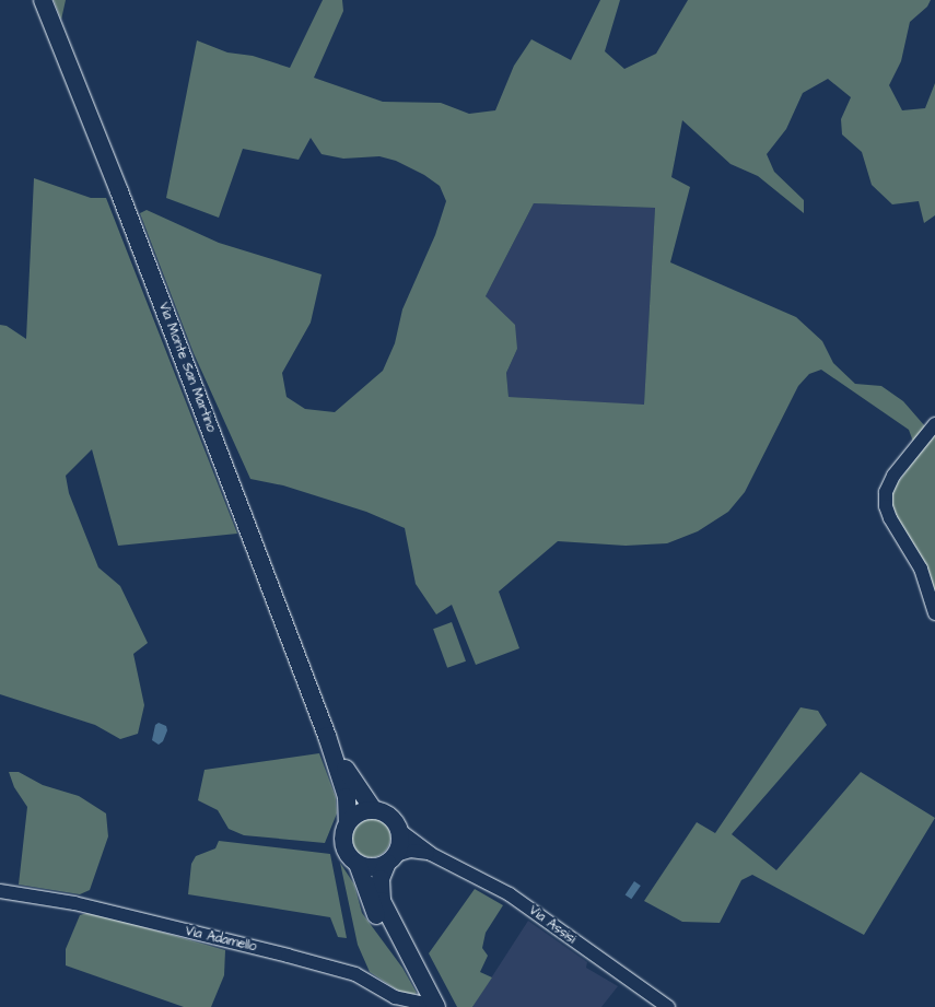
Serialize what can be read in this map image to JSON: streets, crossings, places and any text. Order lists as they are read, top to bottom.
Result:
{
  "streets": {
    "street": ["Via Monte San Martino", "Via Assisi", "Via Adamello"]
  },
  "crossings": [
    ["Via Monte San Martino", "Via Assisi"],
    ["Via Monte San Martino", "Via Adamello"]
  ]
}
